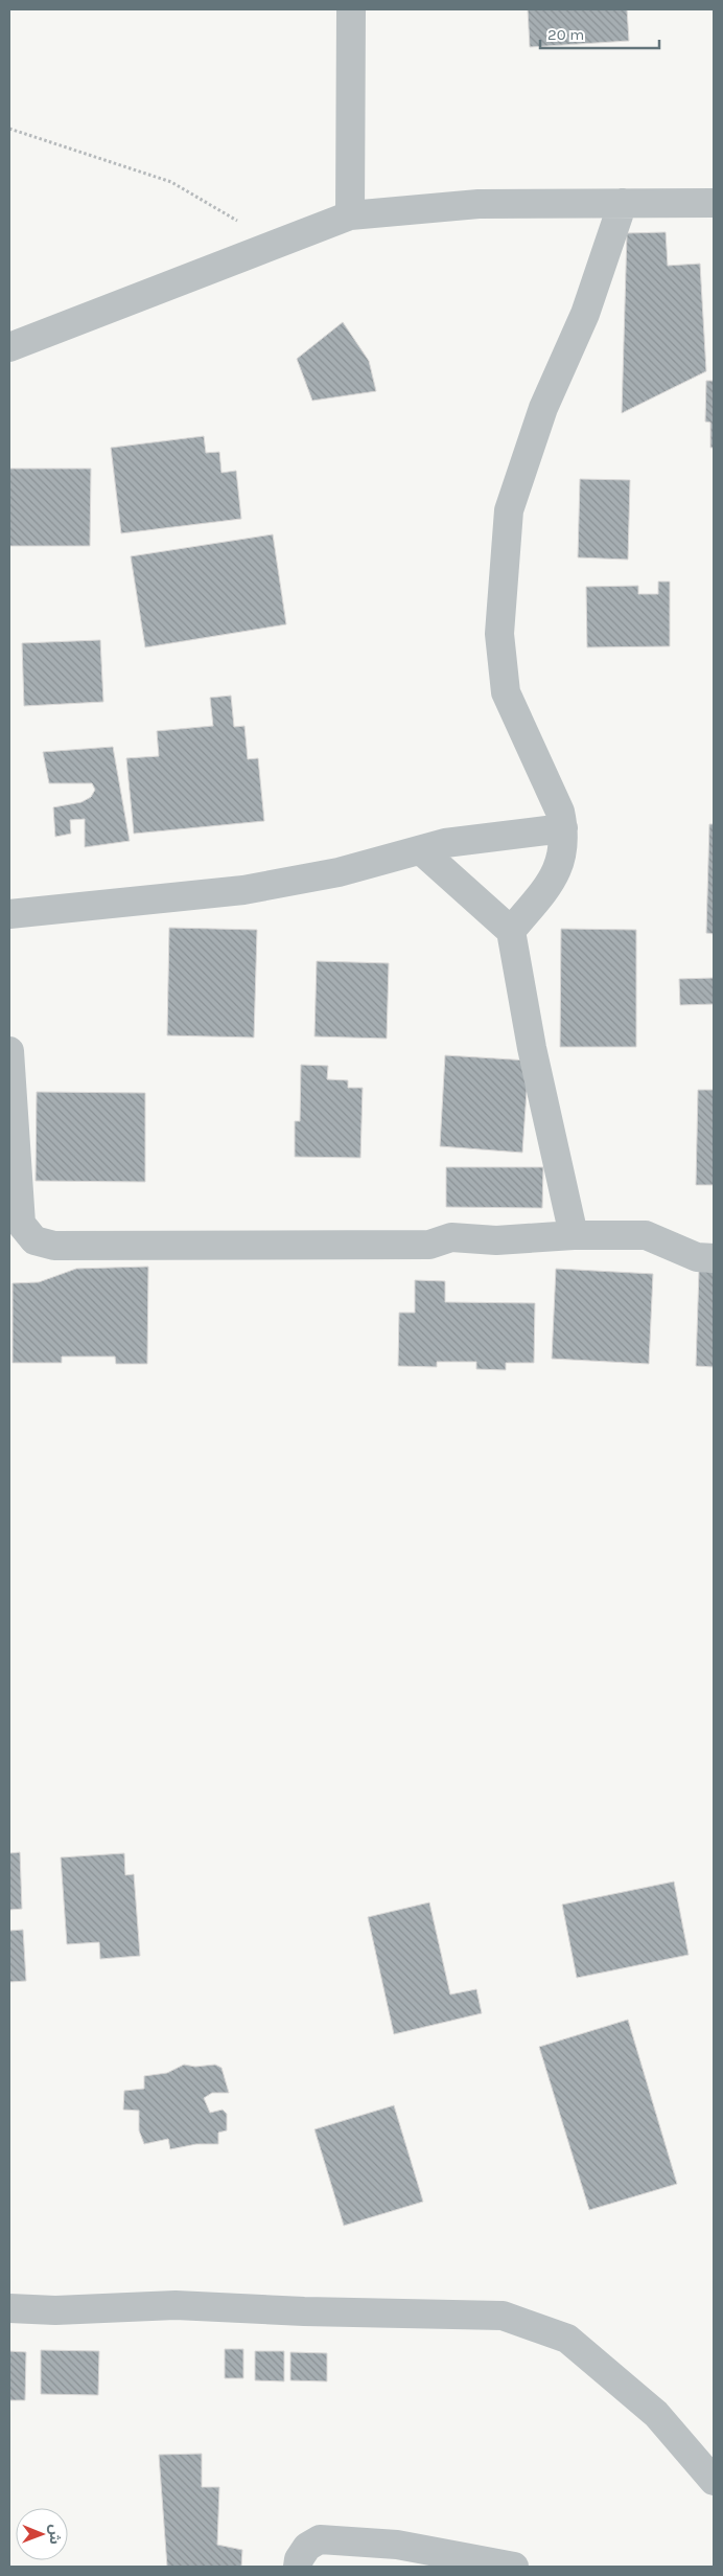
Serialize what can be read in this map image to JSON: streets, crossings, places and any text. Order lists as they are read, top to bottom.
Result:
{
  "scale_bar": "20 m",
  "north": "right"
}
